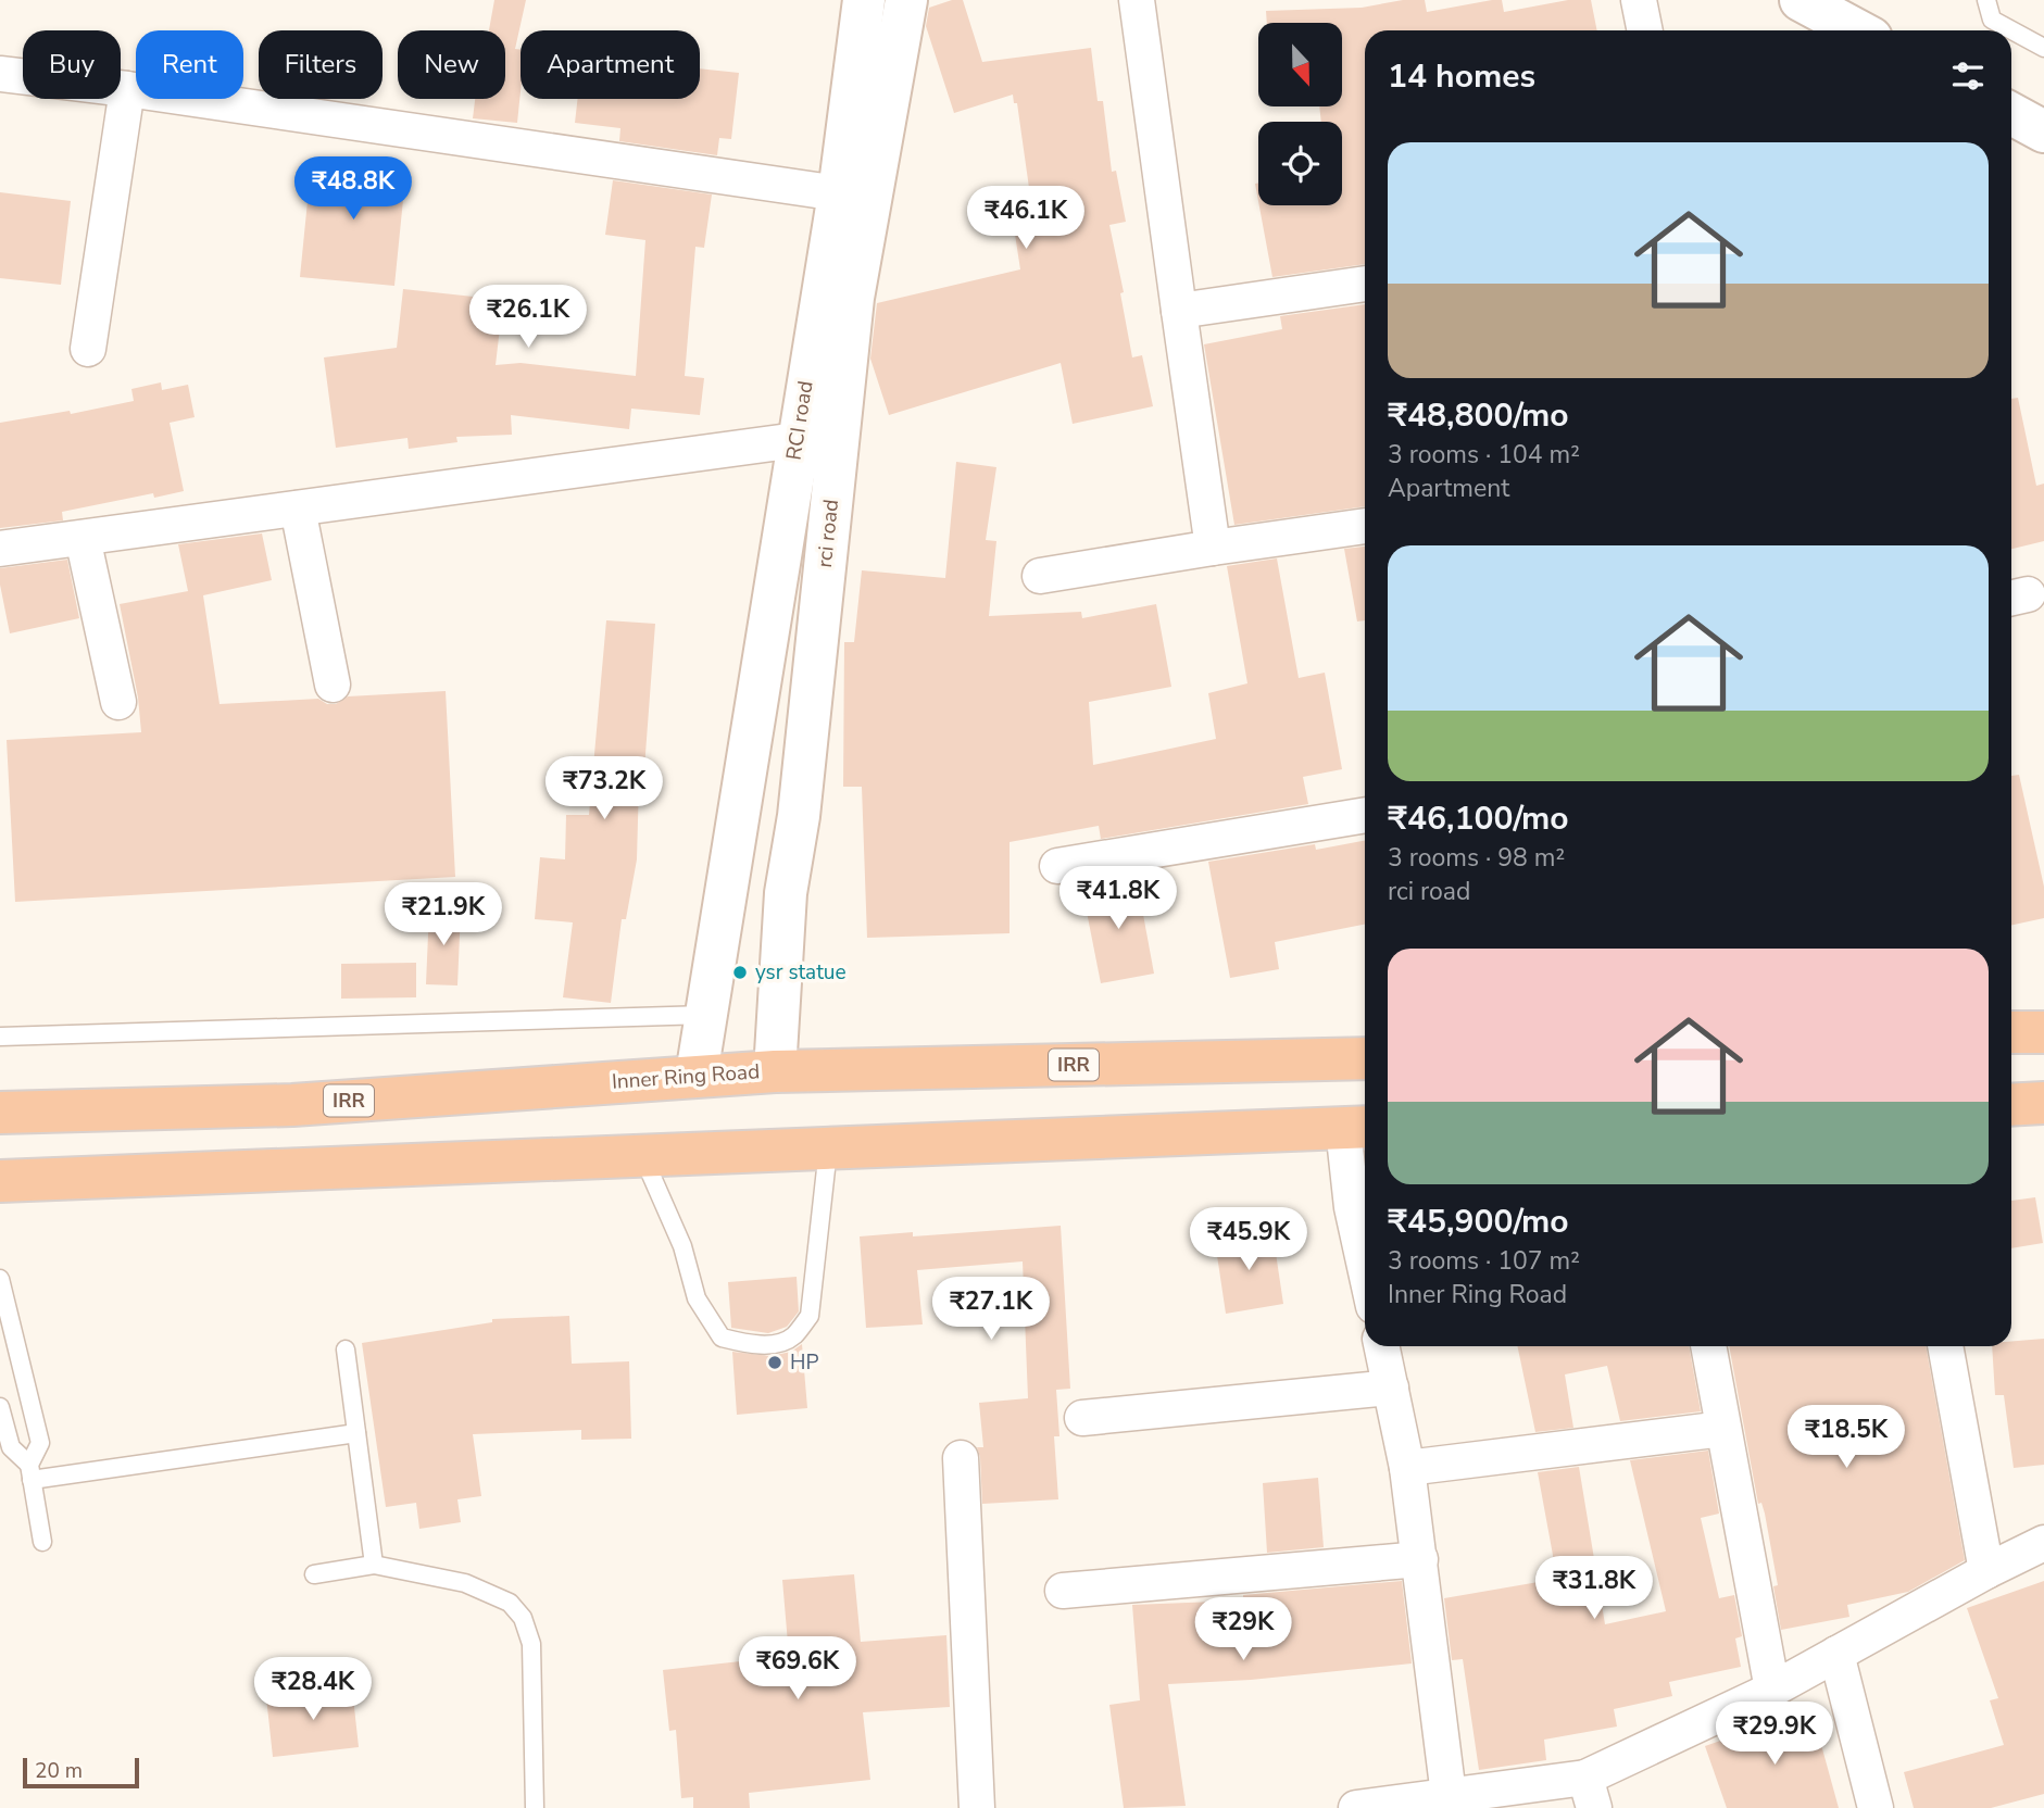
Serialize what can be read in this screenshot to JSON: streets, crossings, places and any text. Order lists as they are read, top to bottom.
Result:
{
  "streets": {
    "highway": ["IRR", "Inner Ring Road"],
    "main road": ["RCI road", "rci road"]
  },
  "crossings": [
    ["rci road", "Inner Ring Road"]
  ],
  "places": ["ysr statue", "HP"],
  "scale_bar": "20 m",
  "north": "bottom",
  "page": {
    "chip": [
      "Buy",
      "Rent",
      "Filters",
      "New",
      "Apartment"
    ],
    "heading": "14 homes",
    "list": [
      {
        "name": "₹48,800/mo",
        "note": "3 rooms · 104 m² · Apartment"
      },
      {
        "name": "₹46,100/mo",
        "note": "3 rooms · 98 m² · rci road"
      },
      {
        "name": "₹45,900/mo",
        "note": "3 rooms · 107 m² · Inner Ring Road"
      }
    ],
    "price": [
      "₹48.8K",
      "₹46.1K",
      "₹26.1K",
      "₹73.2K",
      "₹41.8K",
      "₹21.9K",
      "₹45.9K",
      "₹27.1K",
      "₹18.5K",
      "₹31.8K",
      "₹29K",
      "₹69.6K",
      "₹28.4K",
      "₹29.9K"
    ],
    "scale": "20 m"
  }
}
